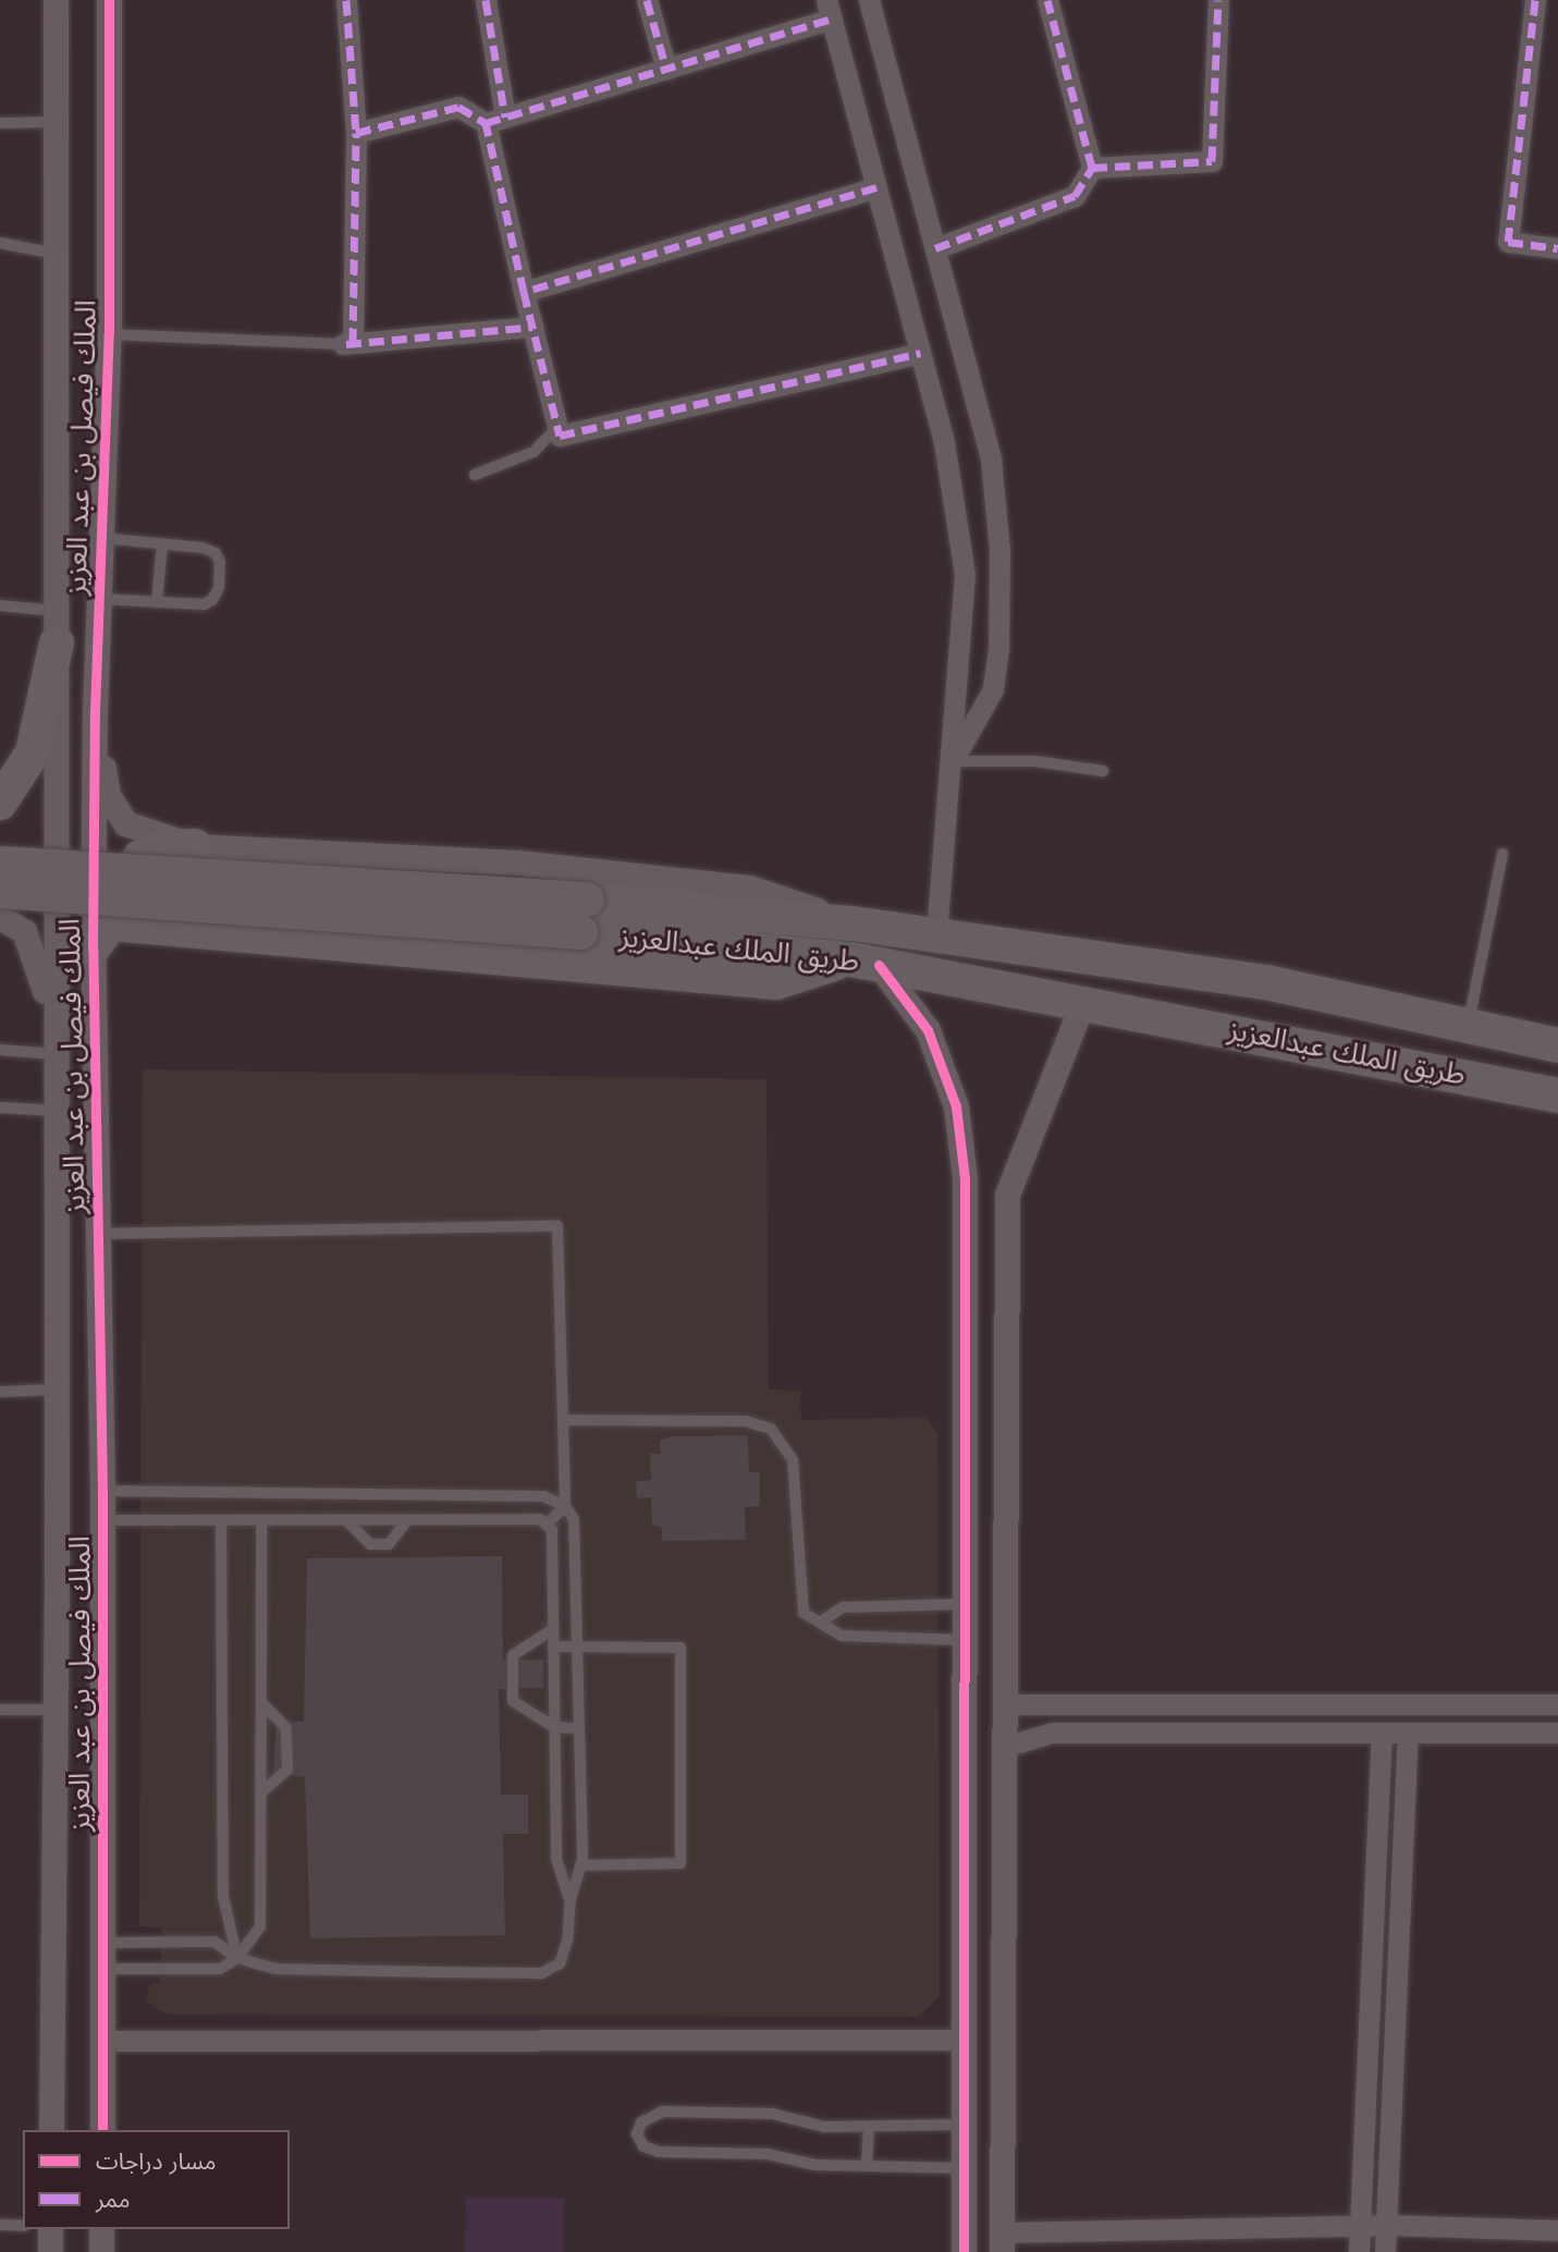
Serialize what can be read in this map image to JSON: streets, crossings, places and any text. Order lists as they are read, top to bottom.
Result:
{
  "streets": {
    "highway": ["طريق الملك عبدالعزيز"],
    "street": ["الملك فيصل بن عبد العزيز"]
  },
  "legend": ["مسار دراجات", "ممر"]
}
